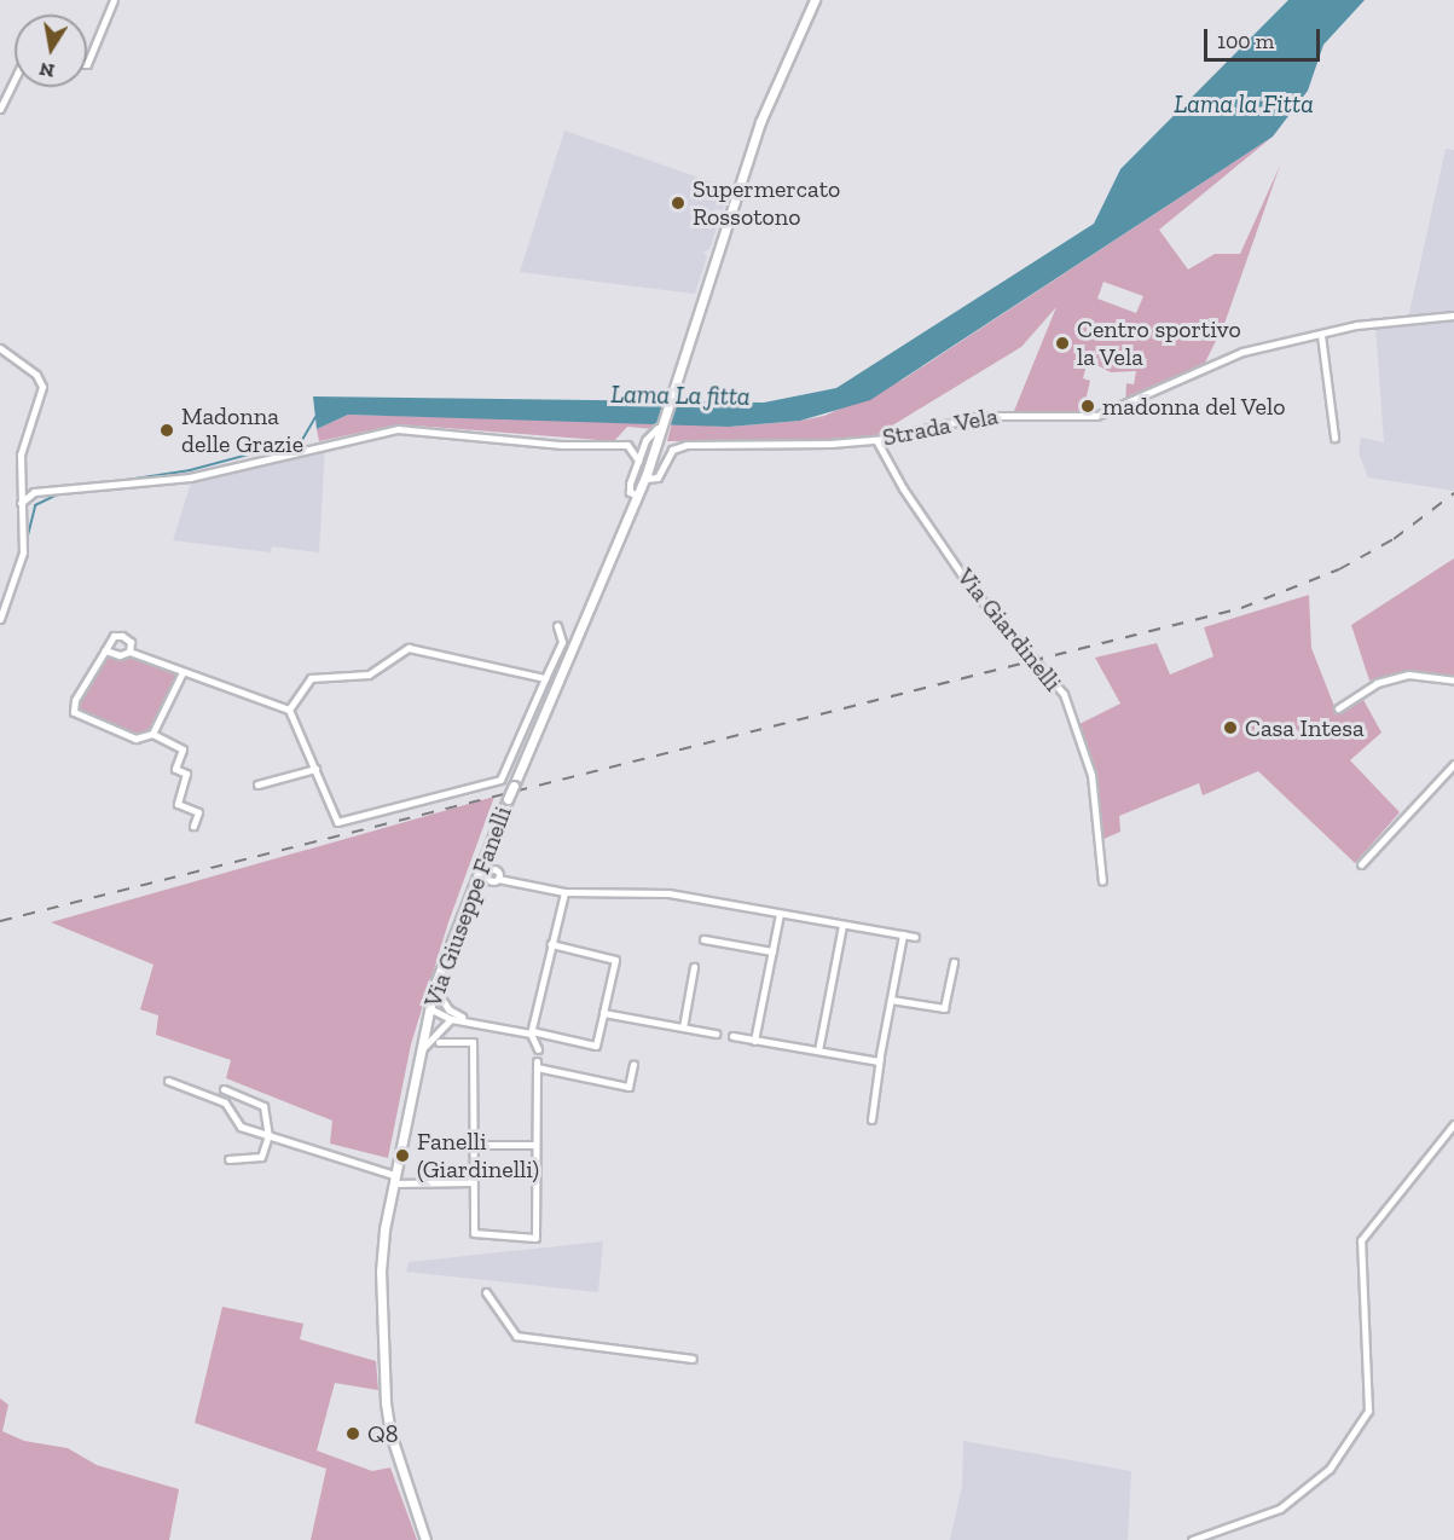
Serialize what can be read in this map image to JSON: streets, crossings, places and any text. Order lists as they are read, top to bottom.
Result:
{
  "streets": {
    "main road": ["Via Giuseppe Fanelli"],
    "street": ["Strada Vela", "Via Giardinelli"]
  },
  "crossings": [
    ["Strada Vela", "Via Giardinelli"],
    ["Strada Vela", "Via Giuseppe Fanelli"]
  ],
  "water": ["Lama la Fitta", "Lama La fitta"],
  "places": [
    "Supermercato Rossotono",
    "Centro sportivo la Vela",
    "madonna del Velo",
    "Madonna delle Grazie",
    "Casa Intesa",
    "Fanelli (Giardinelli)",
    "Q8"
  ],
  "scale_bar": "100 m",
  "north": "bottom"
}
